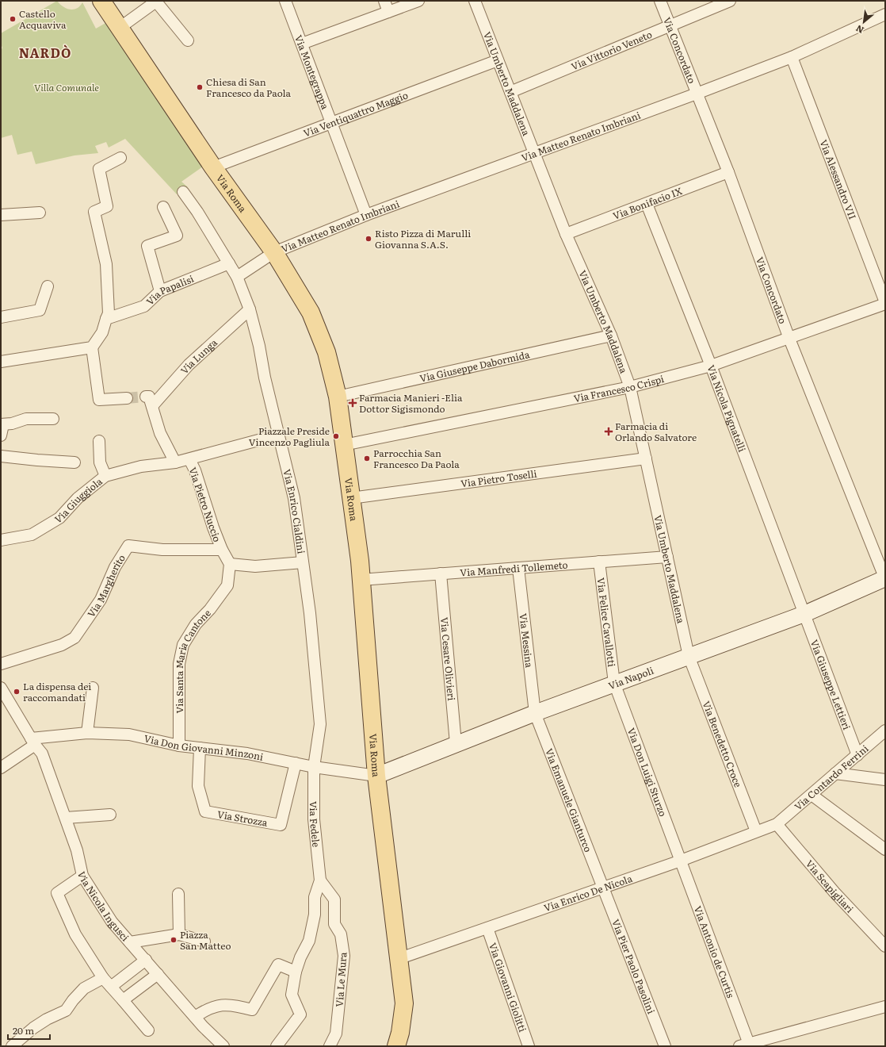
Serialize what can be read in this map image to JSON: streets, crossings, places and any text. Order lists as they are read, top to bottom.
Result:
{
  "streets": {
    "main road": ["Via Roma", "Via Napoli"],
    "street": [
      "Via Vittorio Veneto",
      "Via Concordato",
      "Via Montegrappa",
      "Via Umberto Maddalena",
      "Via Ventiquattro Maggio",
      "Via Matteo Renato Imbriani",
      "Via Alessandro VII",
      "Via Bonifacio IX",
      "Via Papalisi",
      "Via Lunga",
      "Via Giuseppe Dabormida",
      "Via Francesco Crispi",
      "Via Nicola Pignatelli",
      "Via Pietro Toselli",
      "Via Giuggiola",
      "Via Pietro Nuccio",
      "Via Enrico Cialdini",
      "Via Manfredi Tollemeto",
      "Via Margherito",
      "Via Felice Cavallotti",
      "Via Messina",
      "Via Cesare Olivieri",
      "Via Santa Maria Cantone",
      "Via Giuseppe Lettieri",
      "Via Benedetto Croce",
      "Via Don Giovanni Minzoni",
      "Via Don Luigi Sturzo",
      "Via Contardo Ferrini",
      "Via Emanuele Gianturco",
      "Via Strozza",
      "Via Fedele",
      "Via Scapigliari",
      "Via Enrico De Nicola",
      "Via Nicola Ingusci",
      "Via Antonio de Curtis",
      "Via Pier Paolo Pasolini",
      "Via Le Mura",
      "Via Giovanni Giolitti"
    ]
  },
  "crossings": [
    ["Via Vittorio Veneto", "Via Concordato"],
    ["Via Vittorio Veneto", "Via Umberto Maddalena"],
    ["Via Concordato", "Via Matteo Renato Imbriani"],
    ["Via Concordato", "Via Bonifacio IX"],
    ["Via Concordato", "Via Francesco Crispi"],
    ["Via Concordato", "Via Napoli"],
    ["Via Montegrappa", "Via Ventiquattro Maggio"],
    ["Via Montegrappa", "Via Matteo Renato Imbriani"],
    ["Via Umberto Maddalena", "Via Ventiquattro Maggio"],
    ["Via Umberto Maddalena", "Via Matteo Renato Imbriani"],
    ["Via Umberto Maddalena", "Via Bonifacio IX"],
    ["Via Umberto Maddalena", "Via Giuseppe Dabormida"],
    ["Via Umberto Maddalena", "Via Francesco Crispi"],
    ["Via Umberto Maddalena", "Via Pietro Toselli"],
    ["Via Umberto Maddalena", "Via Manfredi Tollemeto"],
    ["Via Umberto Maddalena", "Via Napoli"],
    ["Via Umberto Maddalena", "Via Benedetto Croce"],
    ["Via Ventiquattro Maggio", "Via Roma"],
    ["Via Matteo Renato Imbriani", "Via Alessandro VII"],
    ["Via Matteo Renato Imbriani", "Via Roma"],
    ["Via Matteo Renato Imbriani", "Via Enrico Cialdini"],
    ["Via Alessandro VII", "Via Francesco Crispi"],
    ["Via Roma", "Via Giuseppe Dabormida"],
    ["Via Roma", "Via Francesco Crispi"],
    ["Via Roma", "Via Pietro Toselli"],
    ["Via Roma", "Via Manfredi Tollemeto"],
    ["Via Roma", "Via Napoli"],
    ["Via Roma", "Via Don Giovanni Minzoni"],
    ["Via Roma", "Via Enrico De Nicola"],
    ["Via Bonifacio IX", "Via Nicola Pignatelli"],
    ["Via Papalisi", "Via Enrico Cialdini"],
    ["Via Lunga", "Via Enrico Cialdini"],
    ["Via Francesco Crispi", "Via Nicola Pignatelli"],
    ["Via Nicola Pignatelli", "Via Napoli"],
    ["Via Nicola Pignatelli", "Via Giuseppe Lettieri"],
    ["Via Giuggiola", "Via Pietro Nuccio"],
    ["Via Giuggiola", "Via Enrico Cialdini"],
    ["Via Pietro Nuccio", "Via Margherito"],
    ["Via Pietro Nuccio", "Via Santa Maria Cantone"],
    ["Via Enrico Cialdini", "Via Don Giovanni Minzoni"],
    ["Via Enrico Cialdini", "Via Fedele"],
    ["Via Manfredi Tollemeto", "Via Felice Cavallotti"],
    ["Via Manfredi Tollemeto", "Via Messina"],
    ["Via Manfredi Tollemeto", "Via Cesare Olivieri"],
    ["Via Felice Cavallotti", "Via Napoli"],
    ["Via Felice Cavallotti", "Via Don Luigi Sturzo"],
    ["Via Messina", "Via Napoli"],
    ["Via Messina", "Via Emanuele Gianturco"],
    ["Via Cesare Olivieri", "Via Napoli"],
    ["Via Santa Maria Cantone", "Via Don Giovanni Minzoni"],
    ["Via Napoli", "Via Giuseppe Lettieri"],
    ["Via Napoli", "Via Benedetto Croce"],
    ["Via Napoli", "Via Don Giovanni Minzoni"],
    ["Via Napoli", "Via Don Luigi Sturzo"],
    ["Via Napoli", "Via Emanuele Gianturco"],
    ["Via Giuseppe Lettieri", "Via Contardo Ferrini"],
    ["Via Benedetto Croce", "Via Enrico De Nicola"],
    ["Via Don Giovanni Minzoni", "Via Strozza"],
    ["Via Don Giovanni Minzoni", "Via Fedele"],
    ["Via Don Giovanni Minzoni", "Via Nicola Ingusci"],
    ["Via Don Luigi Sturzo", "Via Enrico De Nicola"],
    ["Via Don Luigi Sturzo", "Via Antonio de Curtis"],
    ["Via Contardo Ferrini", "Via Scapigliari"],
    ["Via Contardo Ferrini", "Via Enrico De Nicola"],
    ["Via Emanuele Gianturco", "Via Enrico De Nicola"],
    ["Via Emanuele Gianturco", "Via Pier Paolo Pasolini"],
    ["Via Fedele", "Via Le Mura"],
    ["Via Scapigliari", "Via Enrico De Nicola"],
    ["Via Enrico De Nicola", "Via Antonio de Curtis"],
    ["Via Enrico De Nicola", "Via Pier Paolo Pasolini"],
    ["Via Enrico De Nicola", "Via Giovanni Giolitti"]
  ],
  "districts": ["NARDÒ"],
  "parks": ["Villa Comunale"],
  "places": {
    "other": [
      "Castello Acquaviva",
      "Chiesa di San Francesco da Paola",
      "Risto Pizza di Marulli Giovanna S.A.S.",
      "Piazzale Preside Vincenzo Pagliula",
      "Parrocchia San Francesco Da Paola",
      "La dispensa dei raccomandati",
      "Piazza San Matteo"
    ],
    "health": ["Farmacia Manieri -Elia Dottor Sigismondo", "Farmacia di Orlando Salvatore"]
  },
  "scale_bar": "20 m",
  "north": "bottom left"
}
